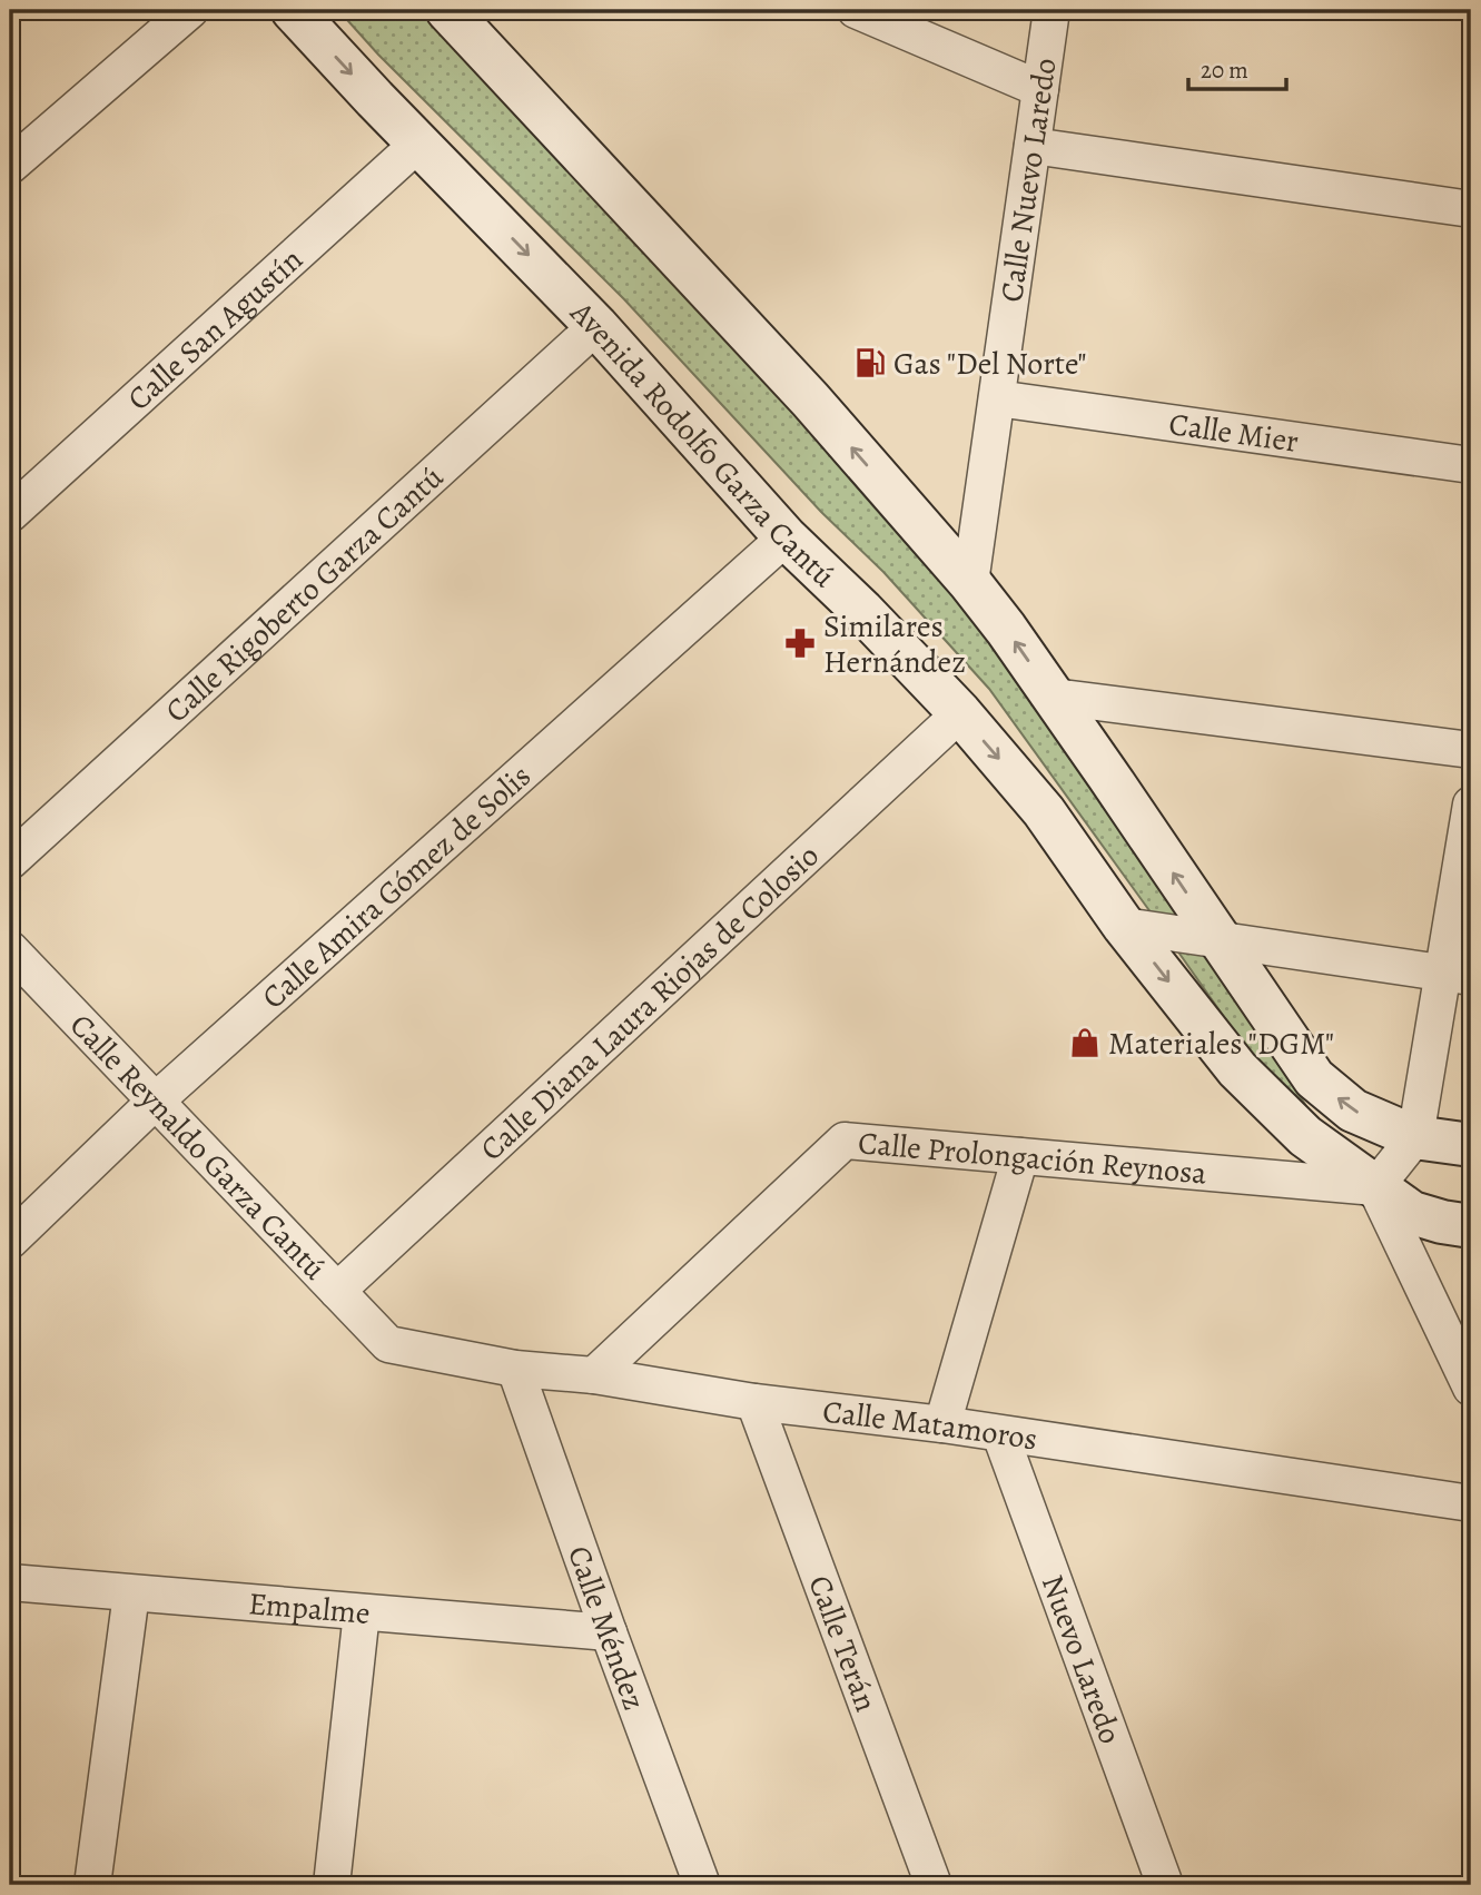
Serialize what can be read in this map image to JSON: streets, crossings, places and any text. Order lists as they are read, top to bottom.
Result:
{
  "streets": {
    "main road": ["Avenida Rodolfo Garza Cantú"],
    "street": [
      "Calle Nuevo Laredo",
      "Calle San Agustín",
      "Calle Mier",
      "Calle Rigoberto Garza Cantú",
      "Calle Amira Gómez de Solis",
      "Calle Diana Laura Riojas de Colosio",
      "Calle Reynaldo Garza Cantú",
      "Calle Prolongación Reynosa",
      "Calle Matamoros",
      "Empalme",
      "Calle Méndez",
      "Calle Terán",
      "Nuevo Laredo"
    ]
  },
  "crossings": [
    ["Calle Nuevo Laredo", "Calle Mier"],
    ["Calle San Agustín", "Avenida Rodolfo Garza Cantú"],
    ["Avenida Rodolfo Garza Cantú", "Calle Rigoberto Garza Cantú"],
    ["Avenida Rodolfo Garza Cantú", "Calle Amira Gómez de Solis"],
    ["Avenida Rodolfo Garza Cantú", "Calle Diana Laura Riojas de Colosio"],
    ["Avenida Rodolfo Garza Cantú", "Calle Prolongación Reynosa"],
    ["Calle Amira Gómez de Solis", "Calle Reynaldo Garza Cantú"],
    ["Calle Diana Laura Riojas de Colosio", "Calle Reynaldo Garza Cantú"],
    ["Calle Reynaldo Garza Cantú", "Calle Matamoros"],
    ["Calle Prolongación Reynosa", "Calle Matamoros"],
    ["Calle Matamoros", "Calle Méndez"],
    ["Calle Matamoros", "Calle Terán"],
    ["Calle Matamoros", "Nuevo Laredo"],
    ["Empalme", "Calle Méndez"]
  ],
  "places": {
    "fuel station": ["Gas \"Del Norte\""],
    "pharmacy": ["Similares Hernández"],
    "shop": ["Materiales \"DGM\""]
  },
  "scale_bar": "20 m"
}
